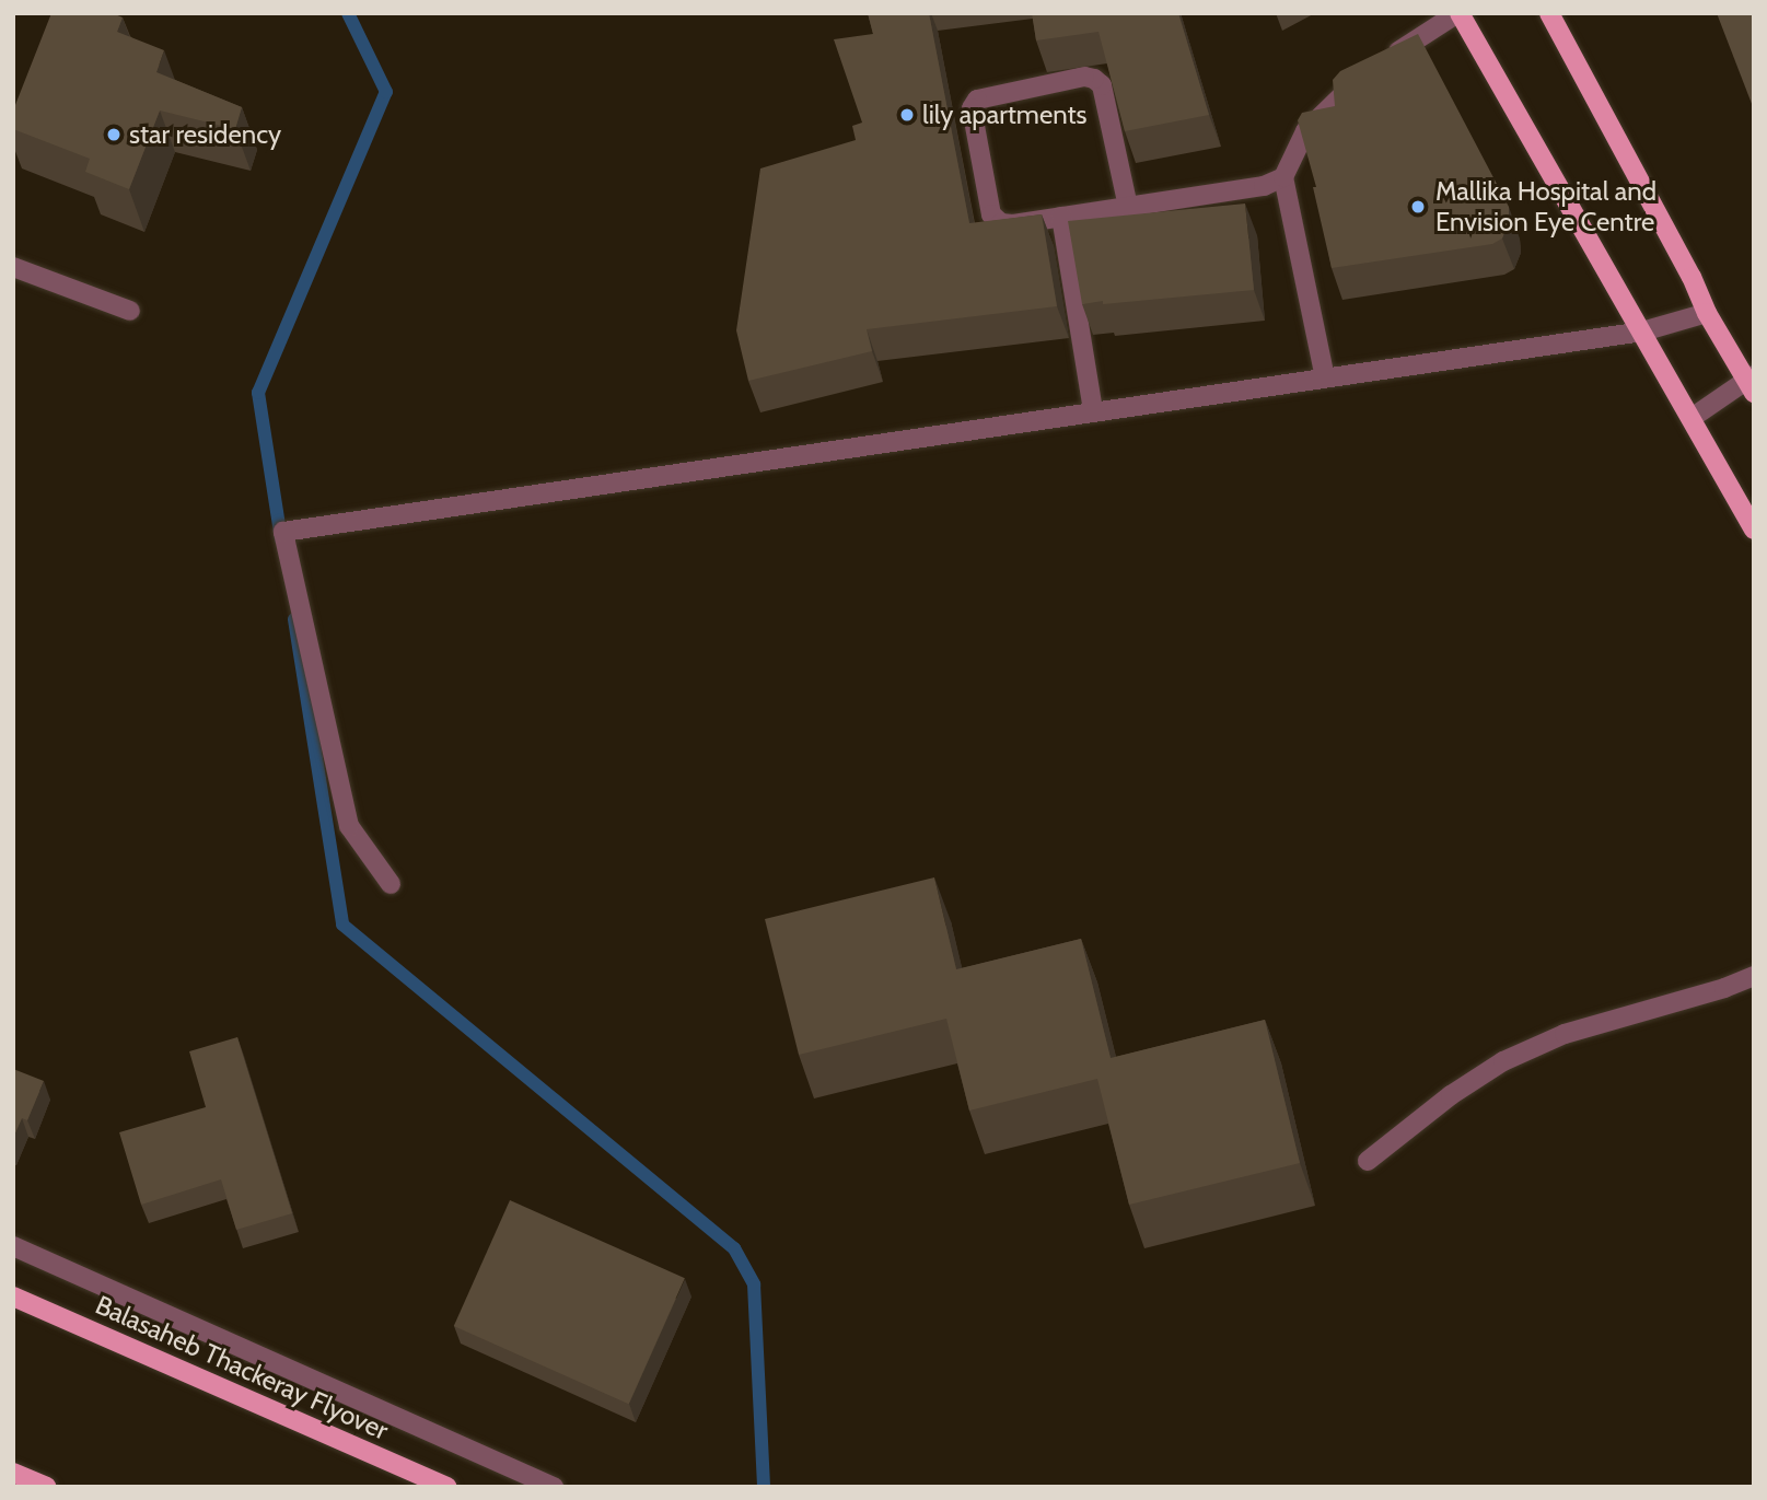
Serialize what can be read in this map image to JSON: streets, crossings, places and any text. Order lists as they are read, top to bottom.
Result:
{
  "streets": {
    "main road": ["Balasaheb Thackeray Flyover"]
  },
  "places": ["lily apartments", "star residency", "Mallika Hospital and Envision Eye Centre"]
}
